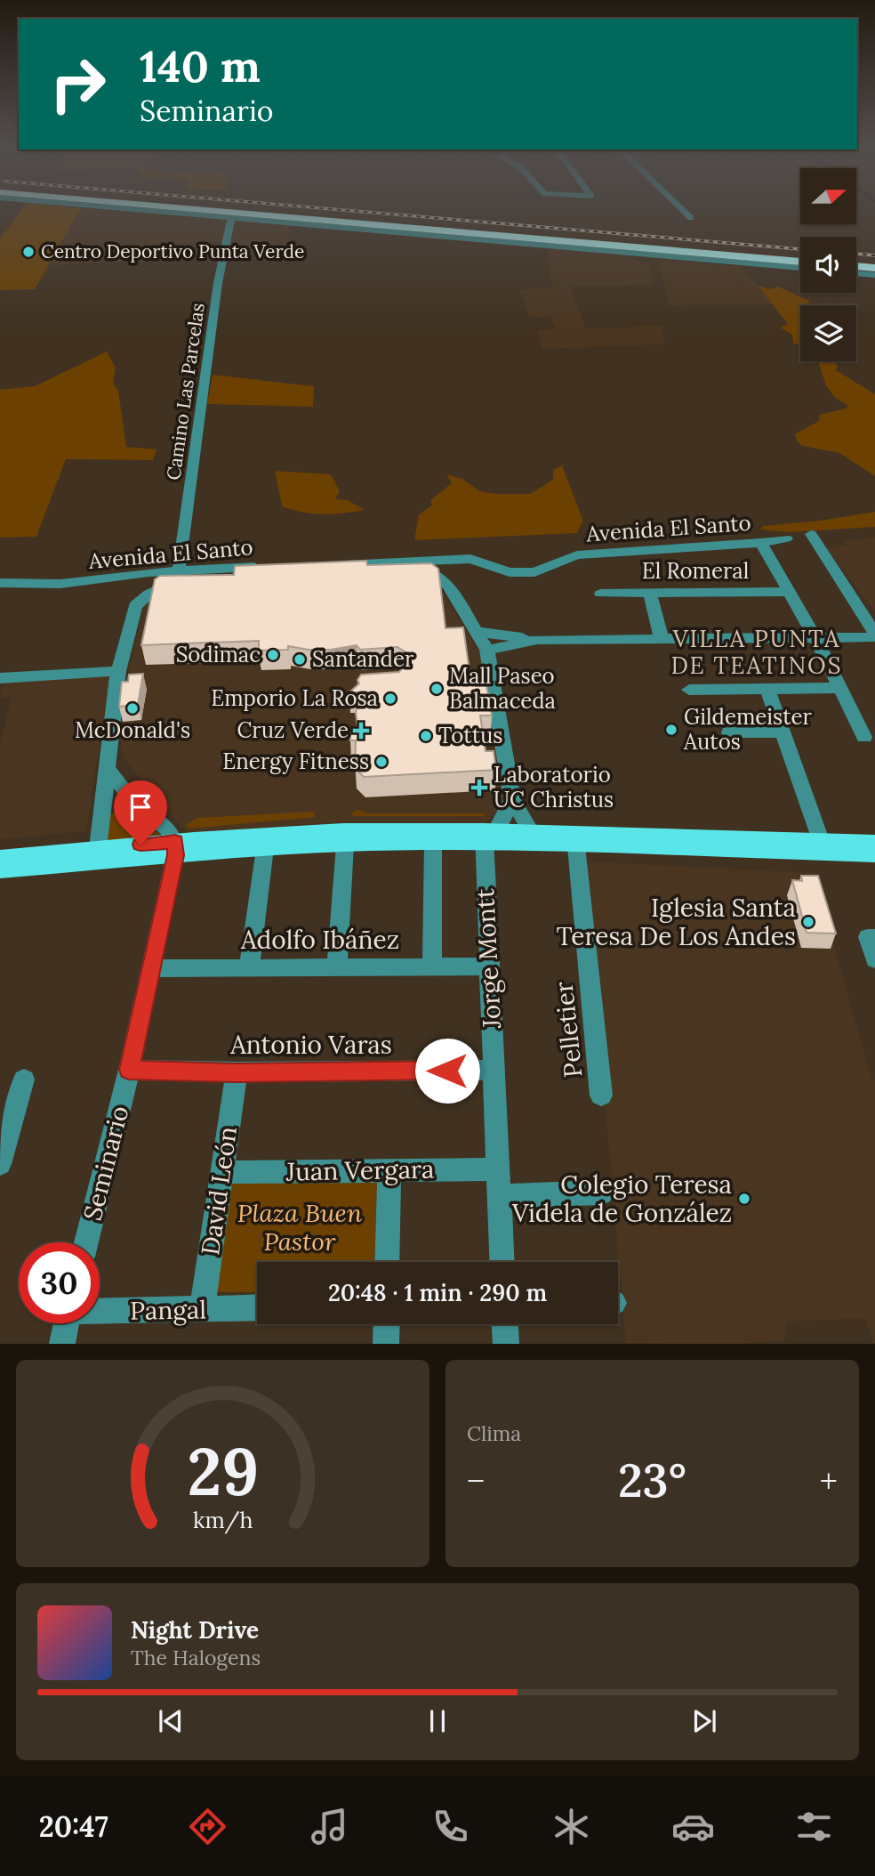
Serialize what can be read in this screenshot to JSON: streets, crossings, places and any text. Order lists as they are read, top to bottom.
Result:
{
  "streets": {
    "street": [
      "Camino Las Parcelas",
      "Avenida El Santo",
      "El Romeral",
      "Adolfo Ibáñez",
      "Jorge Montt",
      "Pelletier",
      "Antonio Varas",
      "Seminario",
      "Juan Vergara",
      "David León",
      "Pangal"
    ]
  },
  "crossings": [
    ["Camino Las Parcelas", "Avenida El Santo"],
    ["Adolfo Ibáñez", "Jorge Montt"],
    ["Adolfo Ibáñez", "Seminario"],
    ["Jorge Montt", "Antonio Varas"],
    ["Jorge Montt", "Juan Vergara"],
    ["Antonio Varas", "Seminario"],
    ["Antonio Varas", "David León"],
    ["Juan Vergara", "David León"],
    ["David León", "Pangal"]
  ],
  "districts": ["VILLA PUNTA DE TEATINOS"],
  "parks": ["Plaza Buen Pastor"],
  "places": {
    "other": [
      "Centro Deportivo Punta Verde",
      "Sodimac",
      "Santander",
      "Mall Paseo Balmaceda",
      "Emporio La Rosa",
      "McDonald's",
      "Gildemeister Autos",
      "Tottus",
      "Energy Fitness",
      "Iglesia Santa Teresa De Los Andes",
      "Colegio Teresa Videla de González"
    ],
    "health": ["Cruz Verde", "Laboratorio UC Christus"]
  },
  "north": "right",
  "page": {
    "turn": ["140 m", "Seminario"],
    "limit": "30",
    "trip": "20:48 · 1 min · 290 m",
    "tile": "Clima",
    "heat": ["−", "23°", "+"],
    "song": ["Night Drive", "The Halogens"],
    "tabs": "20:47",
    "gauge": ["29", "km/h"]
  }
}
